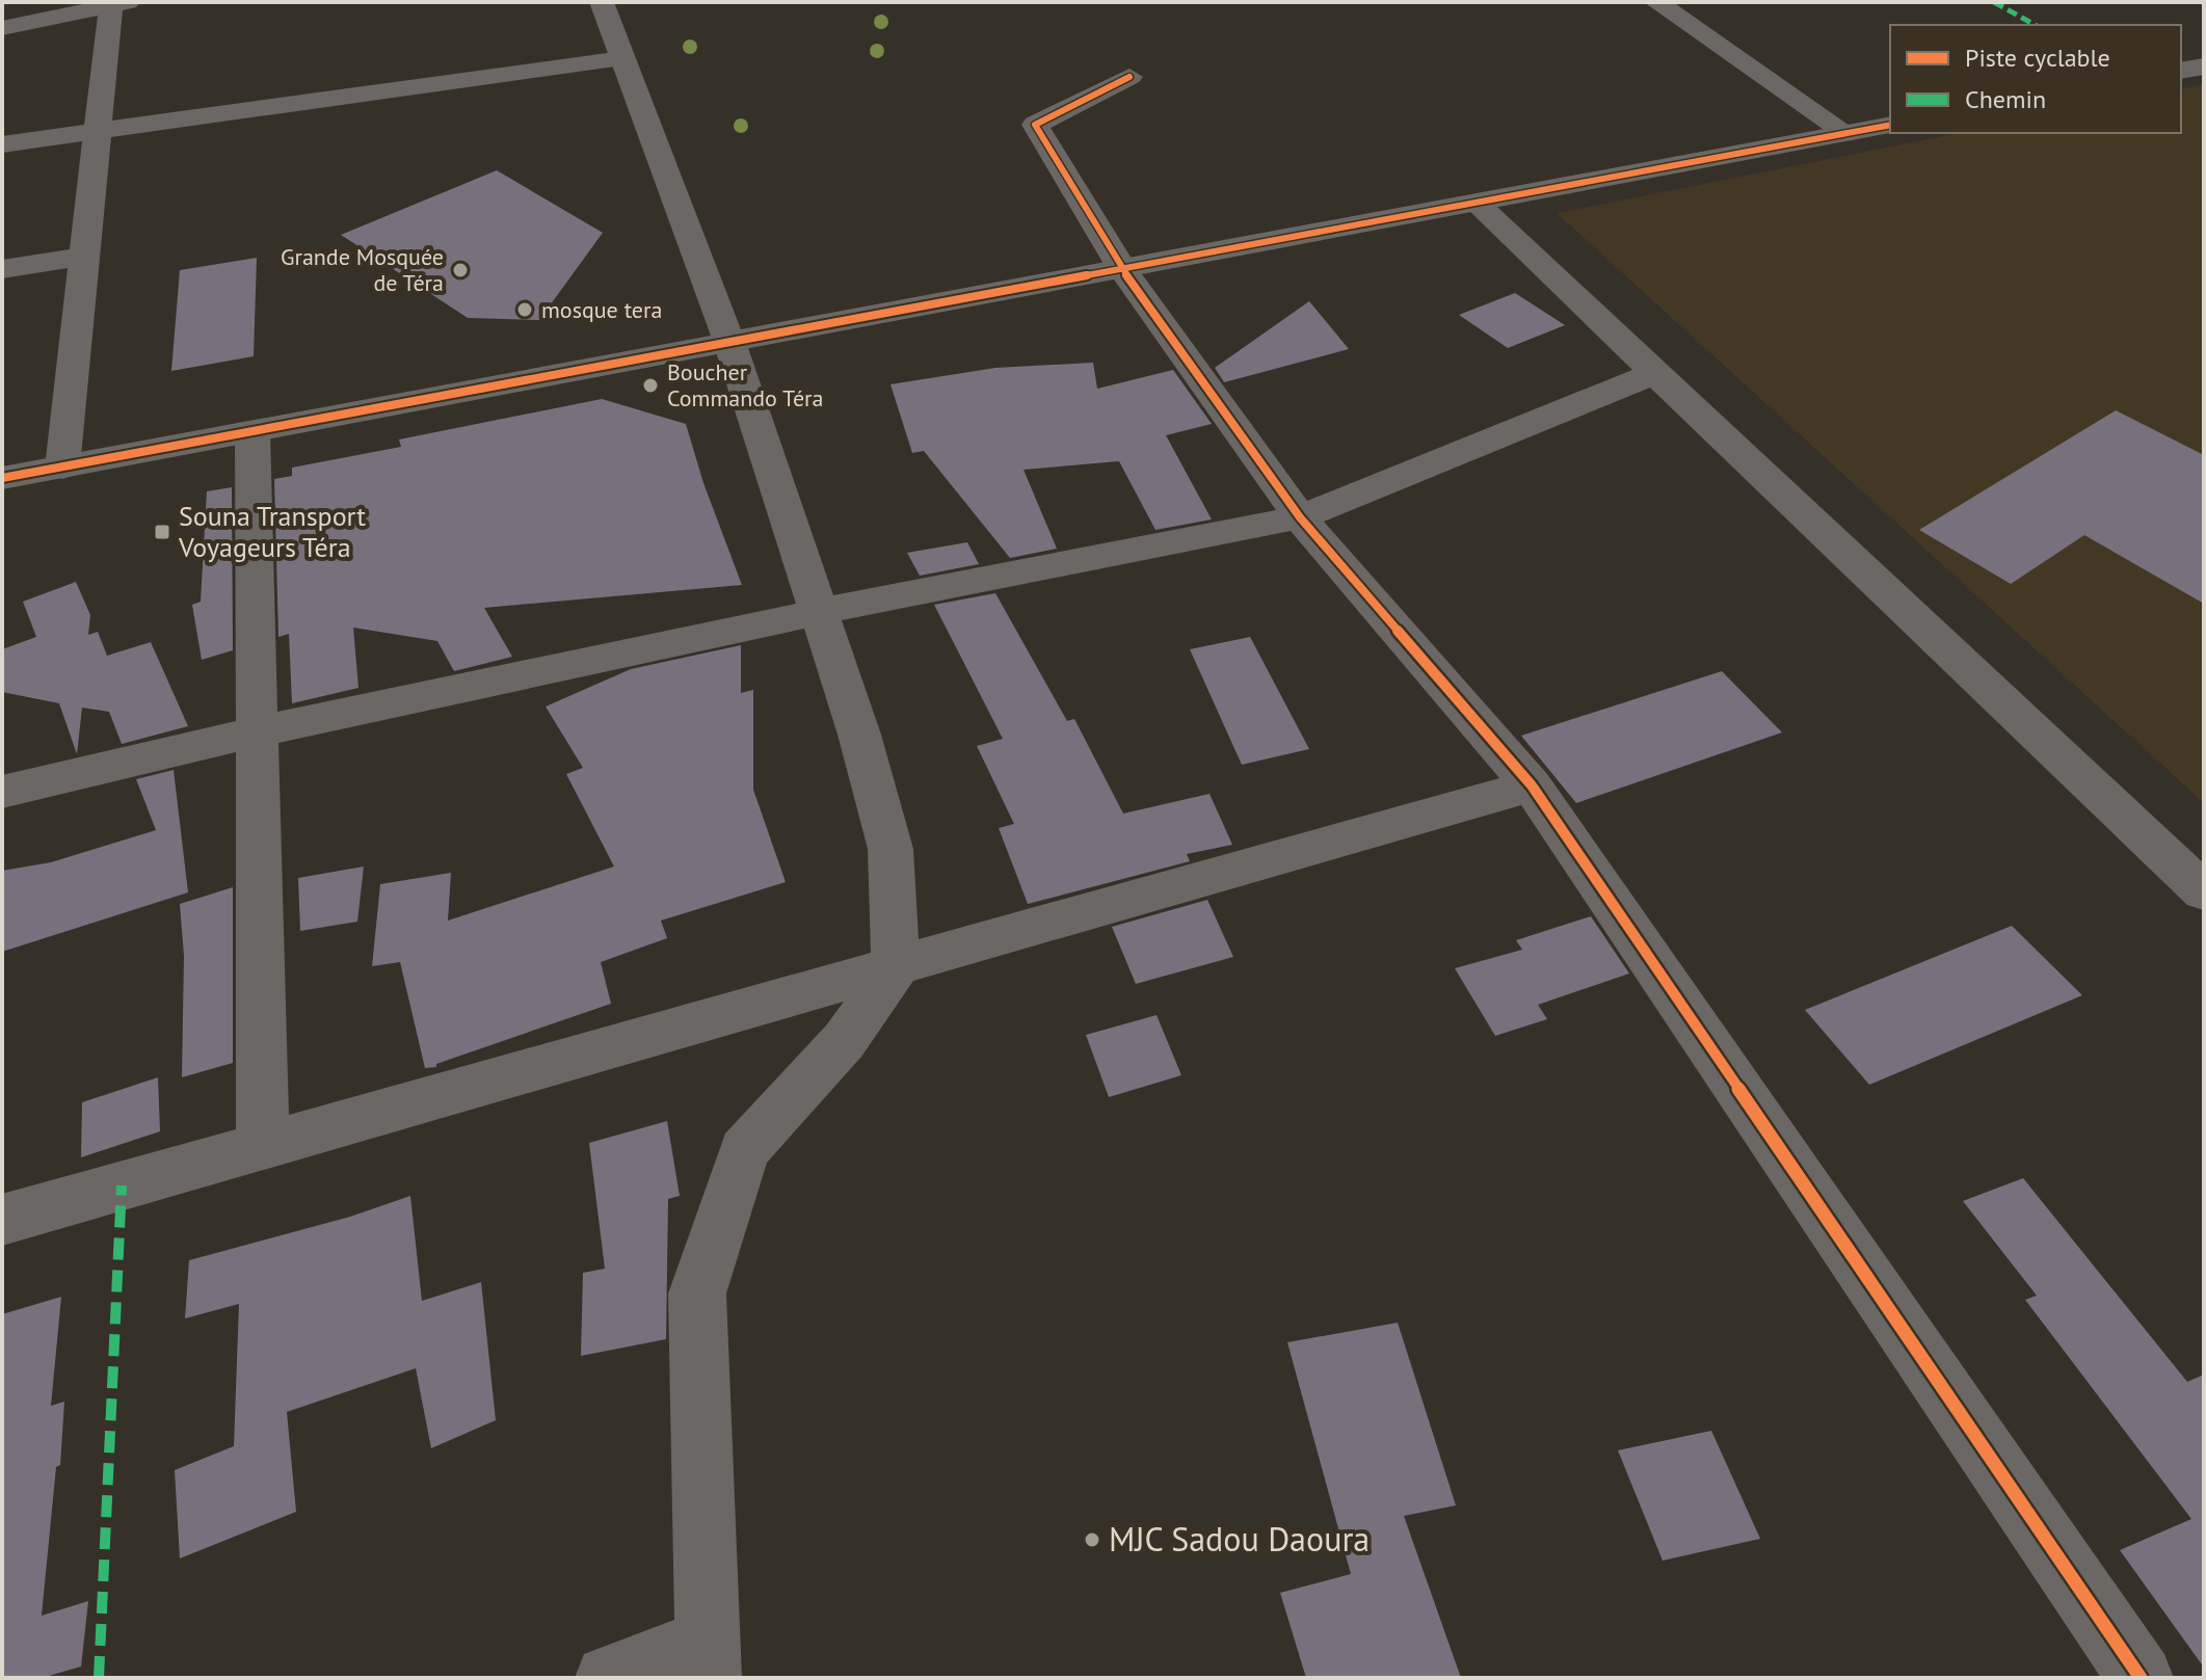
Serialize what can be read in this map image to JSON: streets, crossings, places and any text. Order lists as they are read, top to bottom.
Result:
{
  "places": {
    "other": [
      "Grande Mosquée de Téra",
      "mosque tera",
      "Boucher Commando Téra",
      "MJC Sadou Daoura"
    ],
    "transit": ["Souna Transport Voyageurs Téra"]
  },
  "legend": ["Piste cyclable", "Chemin"]
}
